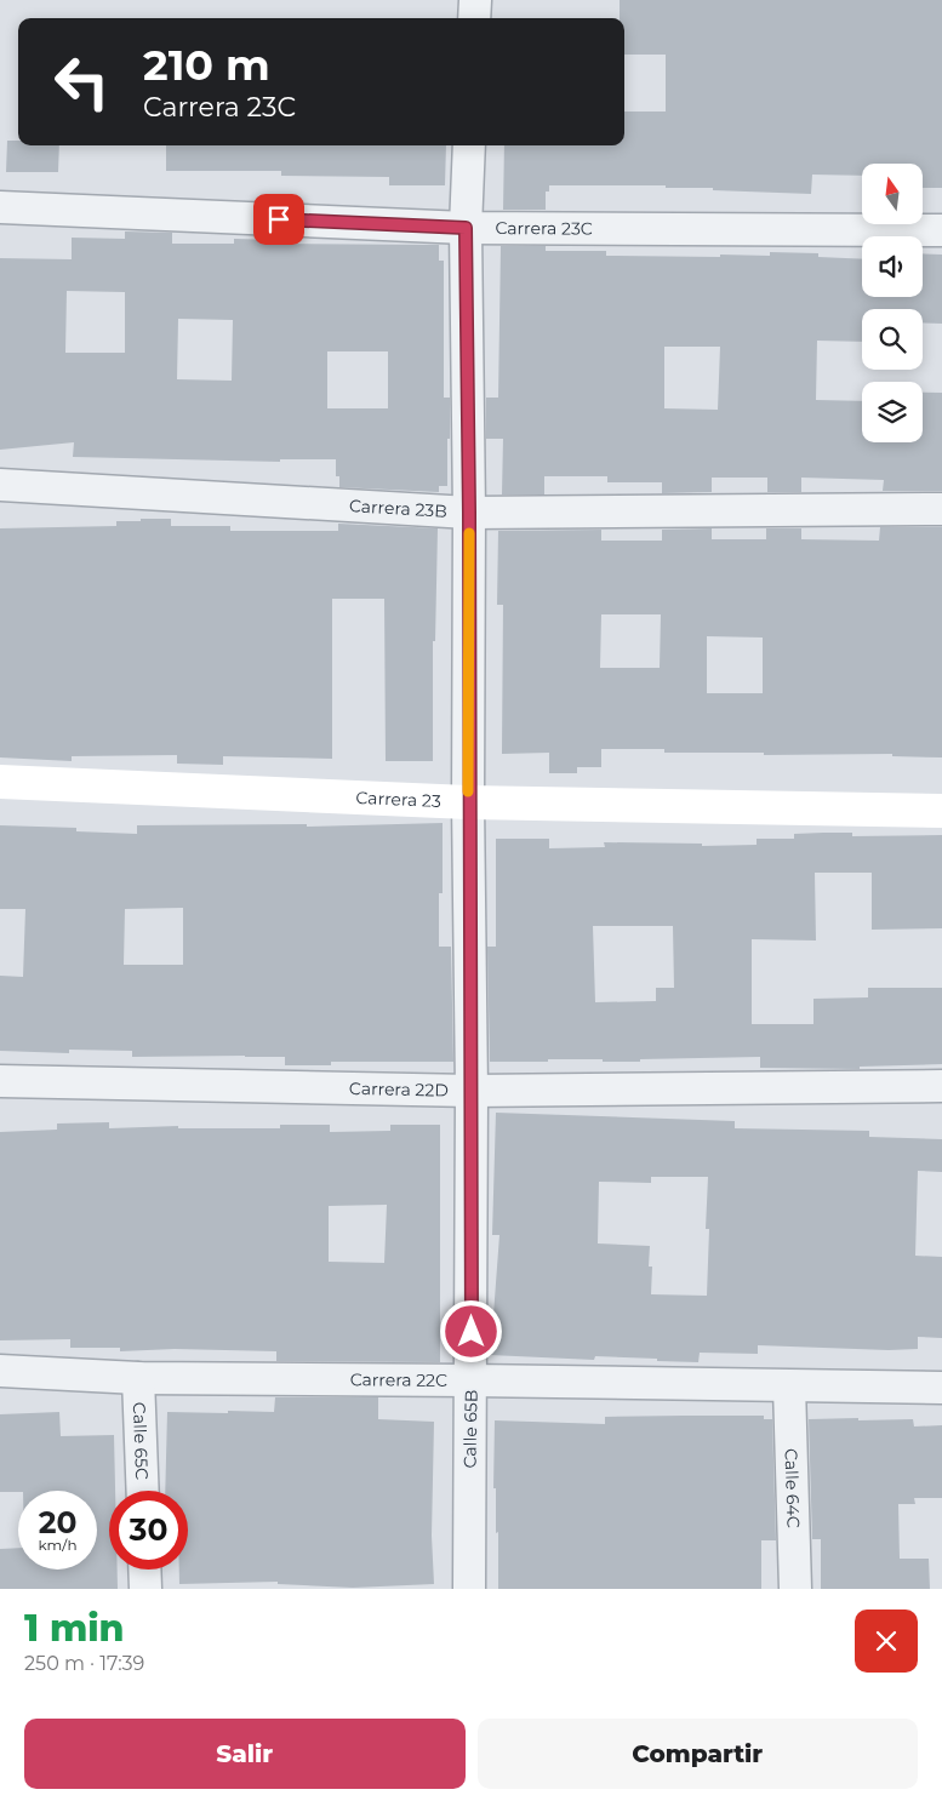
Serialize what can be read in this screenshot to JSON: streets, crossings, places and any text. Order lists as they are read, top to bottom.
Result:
{
  "streets": {
    "street": [
      "Carrera 23C",
      "Carrera 23B",
      "Carrera 23",
      "Carrera 22D",
      "Carrera 22C",
      "Calle 65B",
      "Calle 65C",
      "Calle 64C"
    ]
  },
  "crossings": [
    ["Carrera 23C", "Calle 65B"],
    ["Carrera 23B", "Calle 65B"],
    ["Carrera 23", "Calle 65B"],
    ["Carrera 22D", "Calle 65B"],
    ["Carrera 22C", "Calle 65B"],
    ["Carrera 22C", "Calle 65C"],
    ["Carrera 22C", "Calle 64C"]
  ],
  "north": "top",
  "page": {
    "turn": ["210 m", "Carrera 23C"],
    "speed": "20 km/h",
    "limit": "30",
    "heading": ["1 min", "250 m · 17:39"],
    "buttons": ["Salir", "Compartir"]
  }
}
